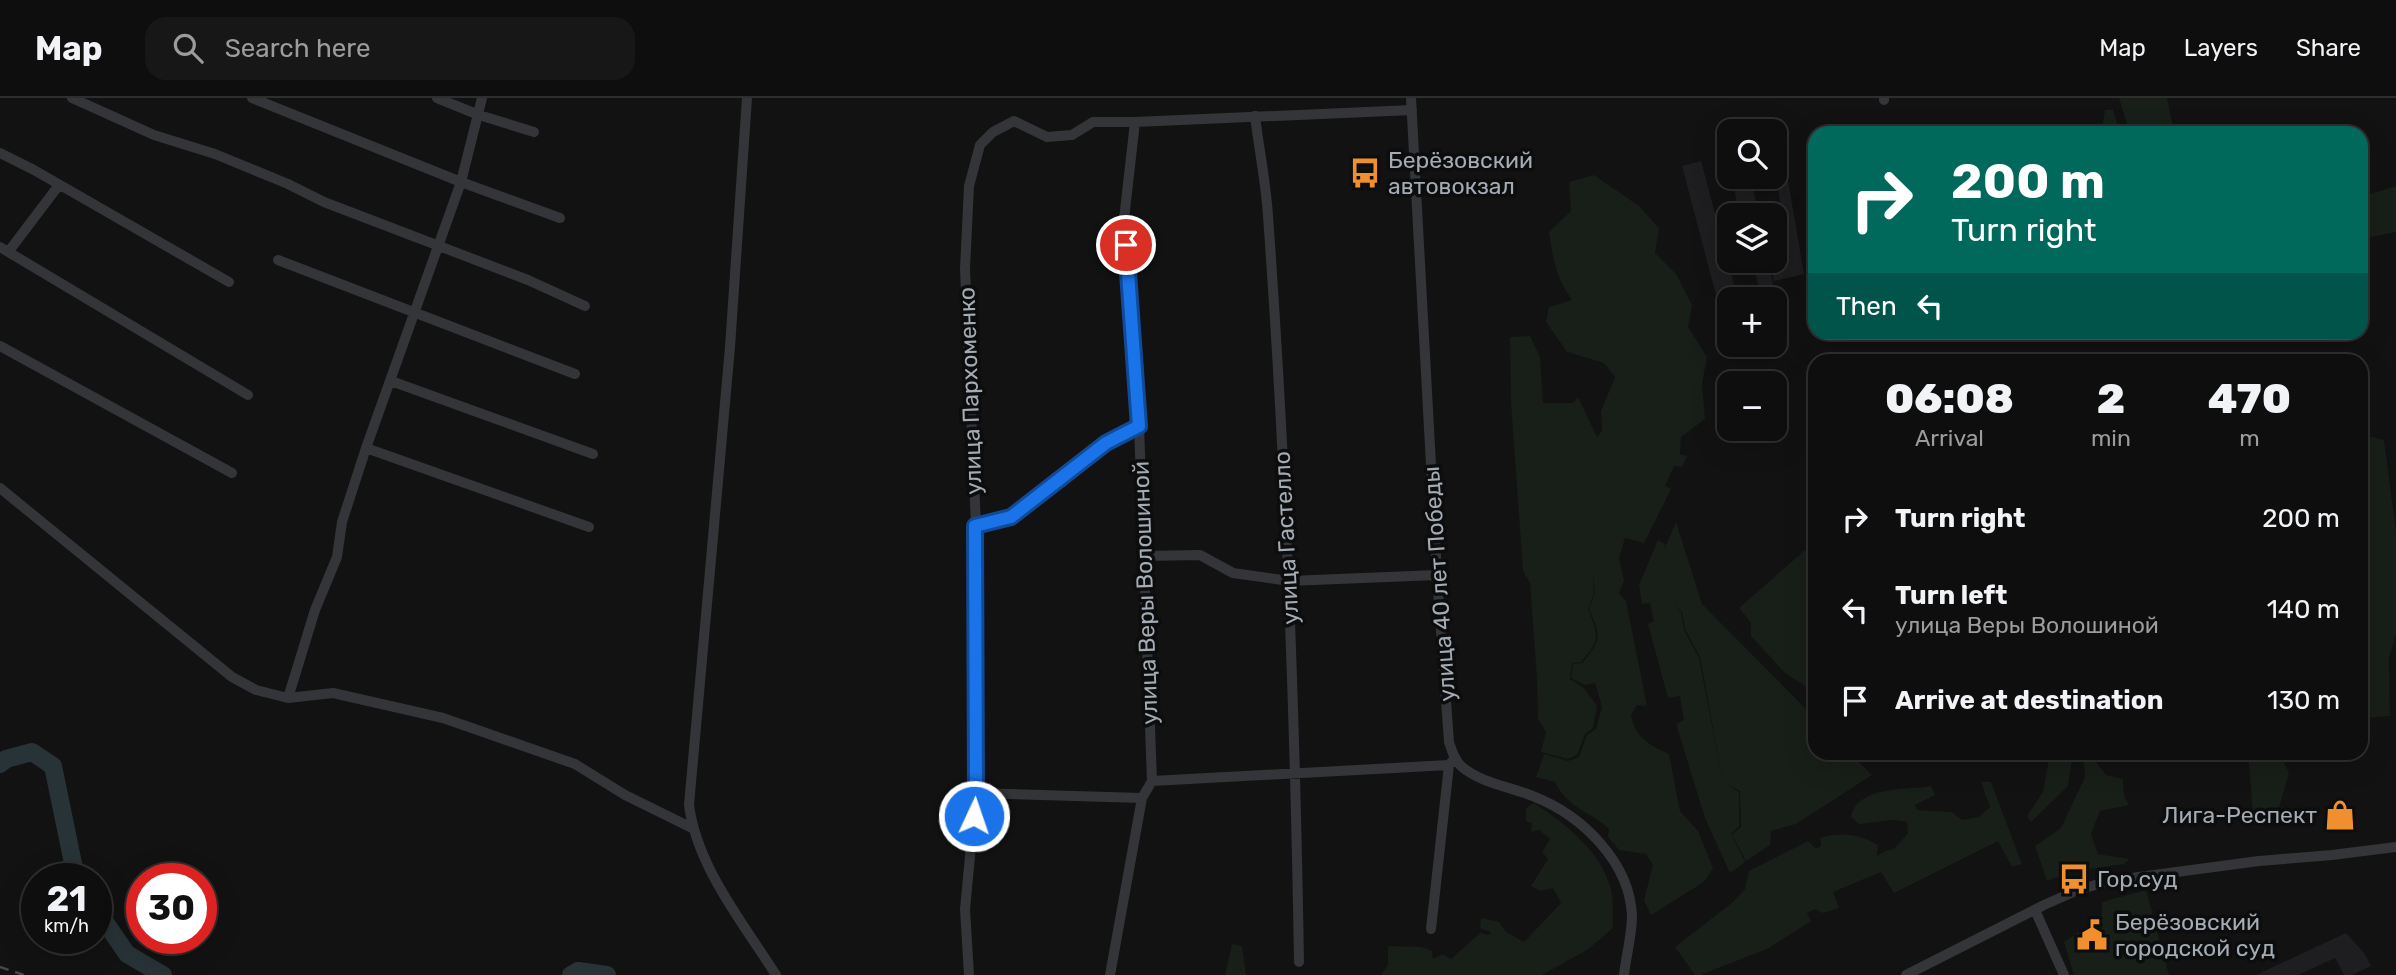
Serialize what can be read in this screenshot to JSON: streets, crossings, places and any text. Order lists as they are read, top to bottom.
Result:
{
  "streets": {
    "street": [
      "улица Пархоменко",
      "улица Гастелло",
      "улица 40 лет Победы",
      "улица Веры Волошиной"
    ]
  },
  "crossings": [
    ["улица Пархоменко", "улица Веры Волошиной"]
  ],
  "places": {
    "bus stop": ["Берёзовский автовокзал", "Гор.суд"],
    "shop": ["Лига-Респект"],
    "public building": ["Берёзовский городской суд"]
  },
  "page": {
    "header": "Map",
    "search": "Search here",
    "nav": ["Map", "Layers", "Share"],
    "map_buttons": ["+", "−"],
    "turn": ["200 m", "Turn right"],
    "then": "Then",
    "eta": [
      "06:08",
      "Arrival",
      "2",
      "min",
      "470",
      "m"
    ],
    "list": [
      {
        "name": "Turn right",
        "value": "200 m"
      },
      {
        "name": "Turn left",
        "note": "улица Веры Волошиной",
        "value": "140 m"
      },
      {
        "name": "Arrive at destination",
        "value": "130 m"
      }
    ],
    "speed": "21 km/h",
    "limit": "30"
  }
}
